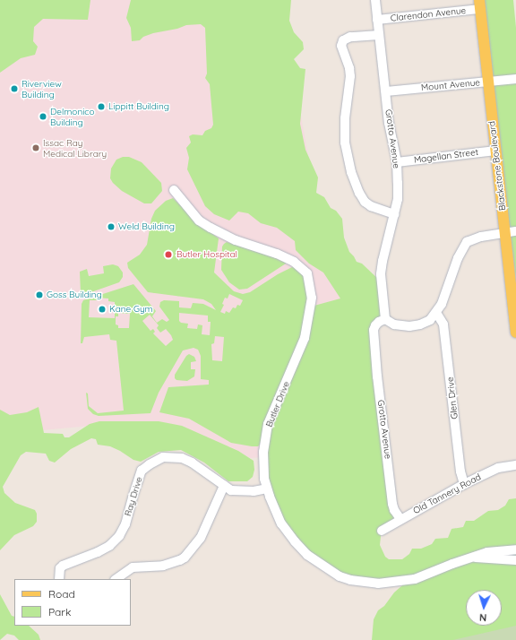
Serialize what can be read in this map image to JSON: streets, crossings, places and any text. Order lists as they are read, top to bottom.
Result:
{
  "streets": {
    "main road": ["Blackstone Boulevard"],
    "street": [
      "Clarendon Avenue",
      "Mount Avenue",
      "Grotto Avenue",
      "Magellan Street",
      "Glen Drive",
      "Butler Drive",
      "Old Tannery Road",
      "Ray Drive"
    ]
  },
  "crossings": [
    ["Clarendon Avenue", "Grotto Avenue"],
    ["Clarendon Avenue", "Blackstone Boulevard"],
    ["Mount Avenue", "Grotto Avenue"],
    ["Mount Avenue", "Blackstone Boulevard"],
    ["Grotto Avenue", "Magellan Street"],
    ["Grotto Avenue", "Old Tannery Road"],
    ["Magellan Street", "Blackstone Boulevard"],
    ["Glen Drive", "Old Tannery Road"],
    ["Butler Drive", "Ray Drive"]
  ],
  "places": [
    "Riverview Building",
    "Lippitt Building",
    "Delmonico Building",
    "Issac Ray Medical Library",
    "Weld Building",
    "Butler Hospital",
    "Goss Building",
    "Kane Gym"
  ],
  "legend": ["Road", "Park"],
  "north": "bottom"
}
